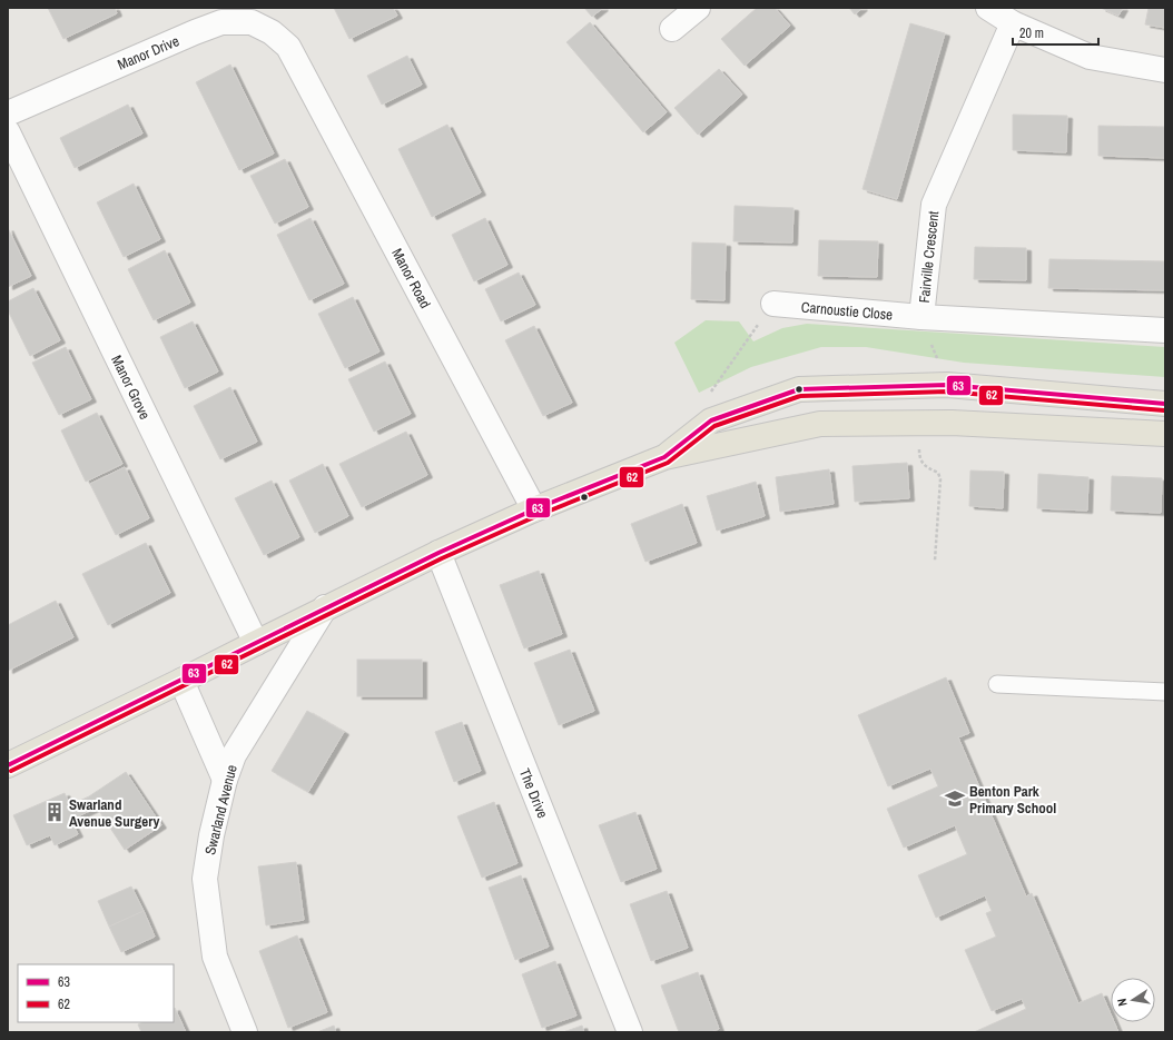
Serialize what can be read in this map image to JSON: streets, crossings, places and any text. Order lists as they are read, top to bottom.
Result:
{
  "streets": {
    "street": [
      "Manor Drive",
      "Fairville Crescent",
      "Manor Road",
      "Carnoustie Close",
      "Manor Grove",
      "The Drive",
      "Swarland Avenue"
    ]
  },
  "crossings": [
    ["Manor Drive", "Manor Road"],
    ["Fairville Crescent", "Carnoustie Close"]
  ],
  "places": {
    "school or university": ["Benton Park Primary School"],
    "building": ["Swarland Avenue Surgery"]
  },
  "lines": ["transit line 63", "transit line 62"],
  "legend": ["63", "62"],
  "scale_bar": "20 m",
  "north": "left"
}
